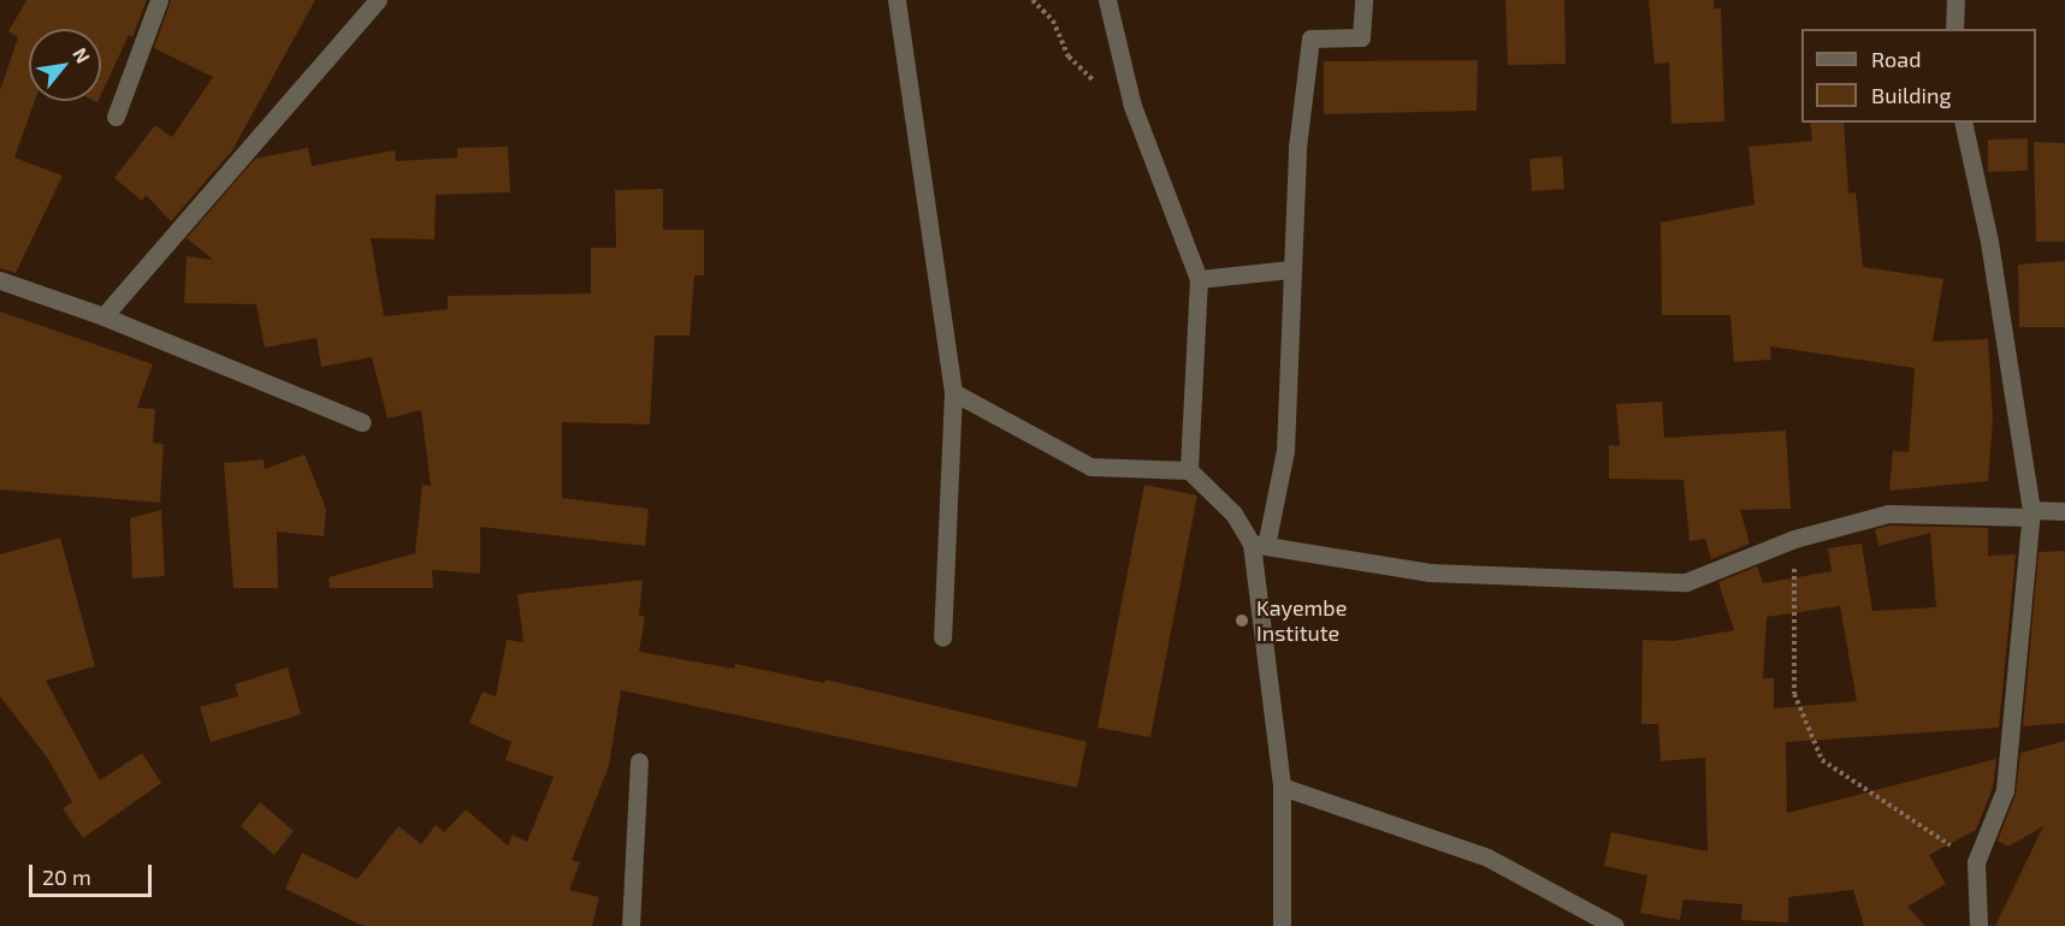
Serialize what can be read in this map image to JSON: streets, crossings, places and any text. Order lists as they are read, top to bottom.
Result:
{
  "places": ["Kayembe Institute"],
  "legend": ["Road", "Building"],
  "scale_bar": "20 m",
  "north": "top right"
}
